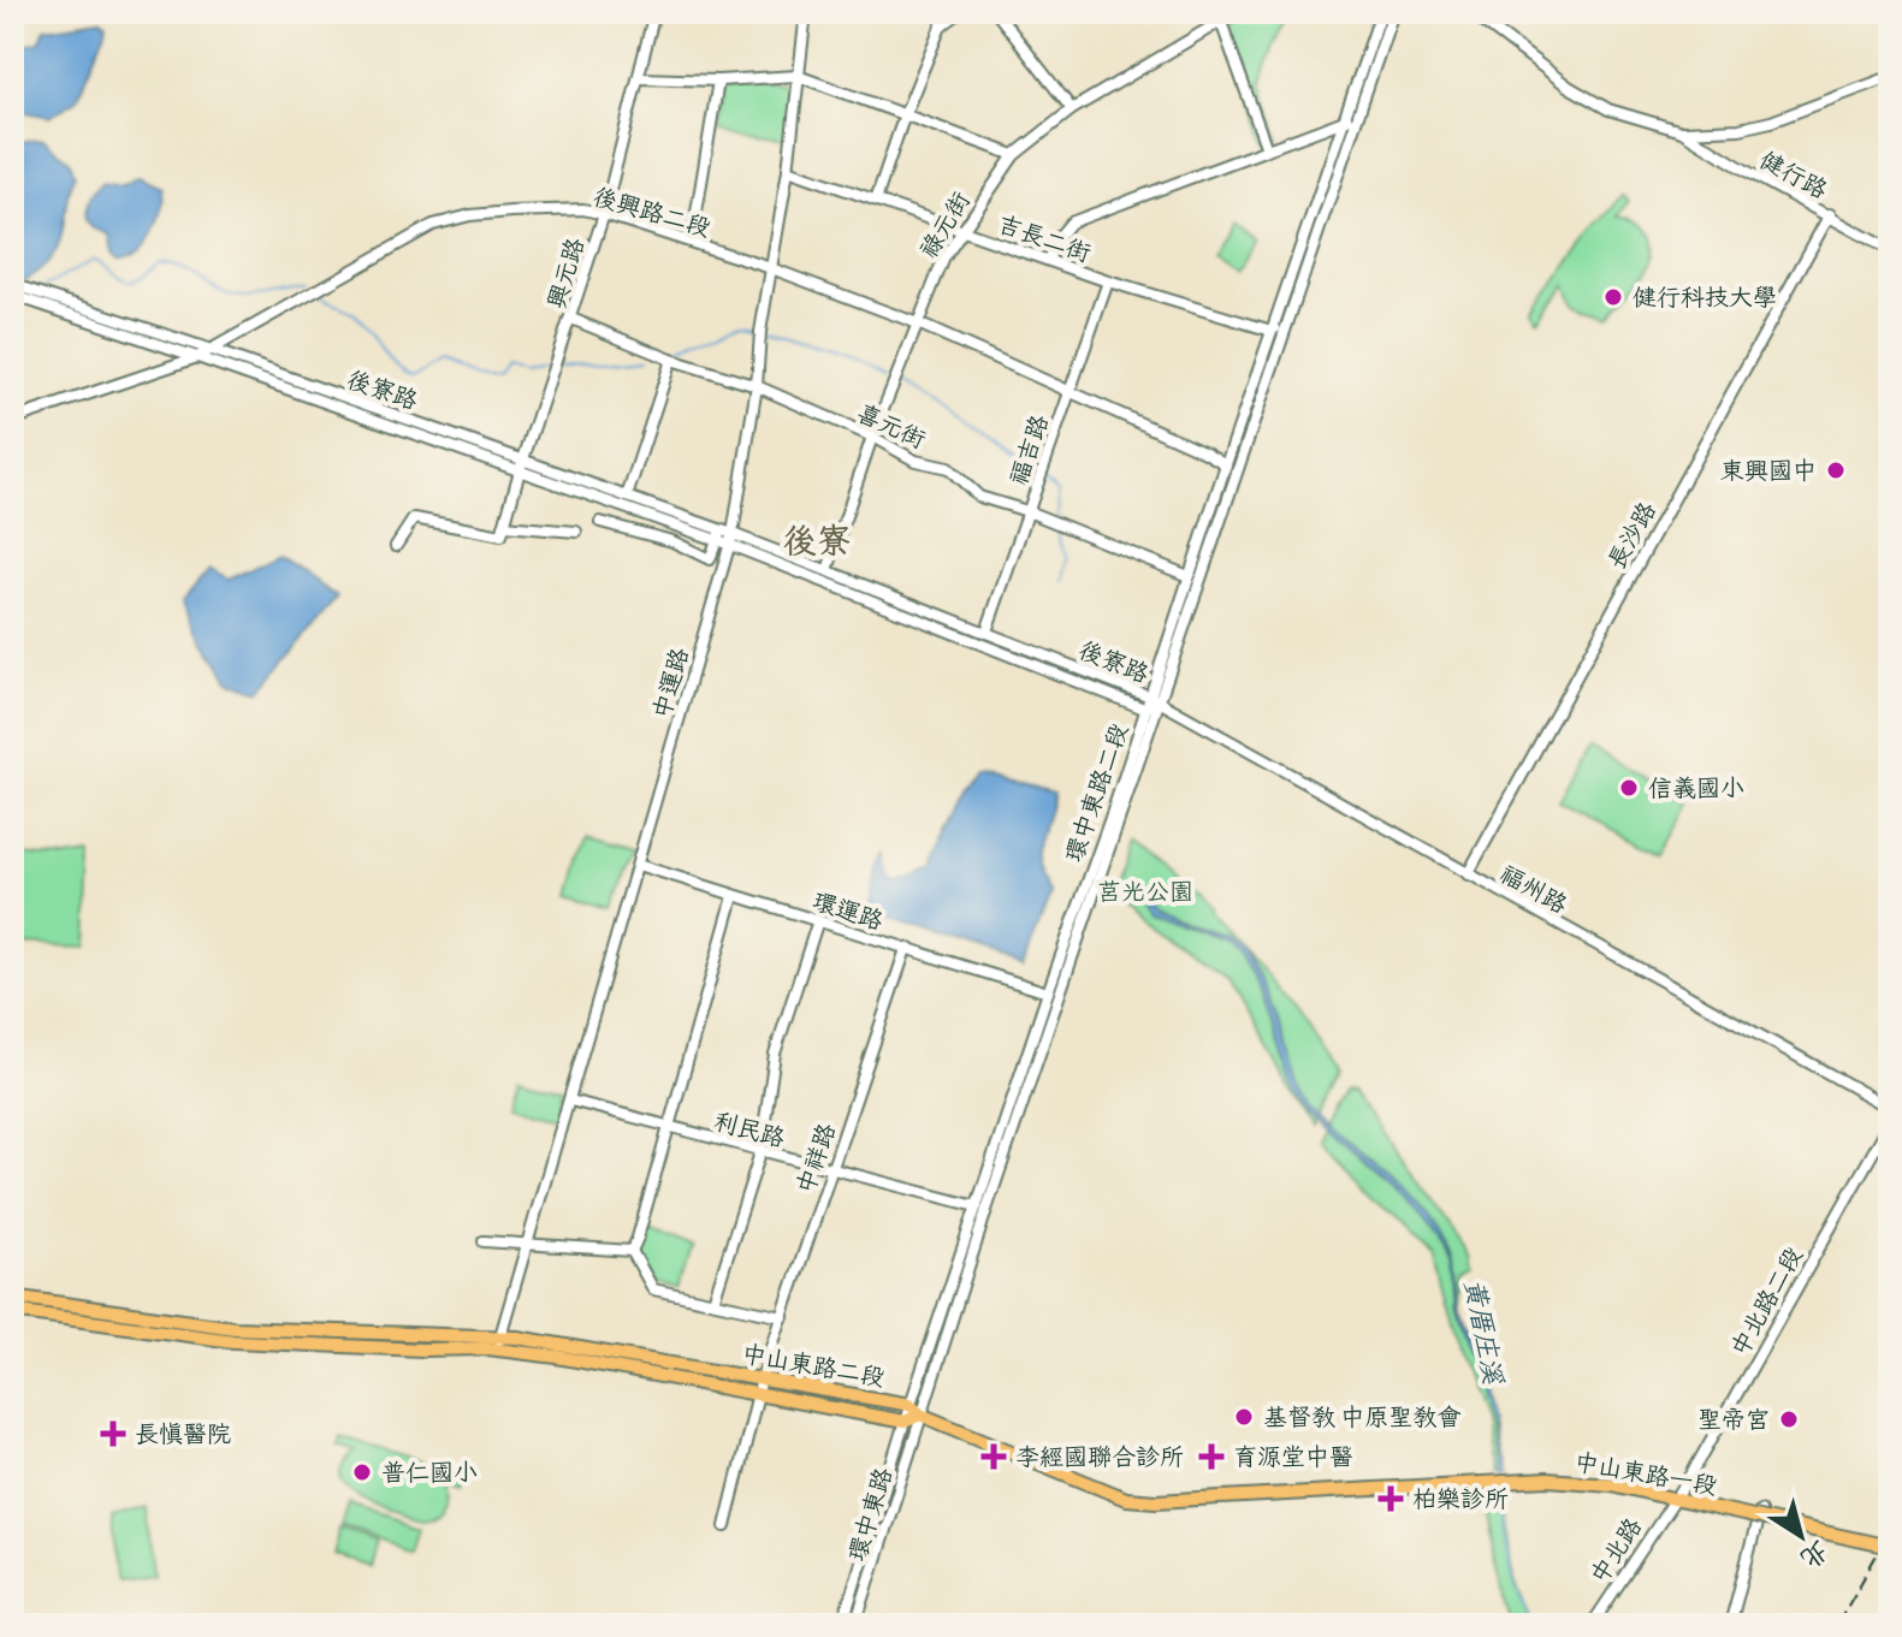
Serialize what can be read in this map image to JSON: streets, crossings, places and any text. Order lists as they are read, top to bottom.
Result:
{
  "streets": {
    "main road": ["中山東路二段", "中山東路一段"],
    "street": [
      "健行路",
      "後興路二段",
      "祿元街",
      "吉長二街",
      "興元路",
      "後寮路",
      "喜元街",
      "福吉路",
      "長沙路",
      "中運路",
      "環中東路二段",
      "福州路",
      "環運路",
      "利民路",
      "中祥路",
      "中北路二段",
      "環中東路",
      "中北路"
    ]
  },
  "crossings": [
    ["健行路", "長沙路"],
    ["後興路二段", "祿元街"],
    ["後興路二段", "興元路"],
    ["後興路二段", "後寮路"],
    ["後興路二段", "福吉路"],
    ["後興路二段", "中運路"],
    ["後興路二段", "環中東路二段"],
    ["祿元街", "吉長二街"],
    ["祿元街", "後寮路"],
    ["祿元街", "喜元街"],
    ["吉長二街", "福吉路"],
    ["吉長二街", "中運路"],
    ["吉長二街", "環中東路二段"],
    ["興元路", "後寮路"],
    ["興元路", "喜元街"],
    ["後寮路", "福吉路"],
    ["後寮路", "中運路"],
    ["後寮路", "環中東路二段"],
    ["後寮路", "福州路"],
    ["喜元街", "福吉路"],
    ["喜元街", "中運路"],
    ["喜元街", "環中東路二段"],
    ["長沙路", "福州路"],
    ["中運路", "環運路"],
    ["中運路", "利民路"],
    ["中運路", "中山東路二段"],
    ["環中東路二段", "福州路"],
    ["環中東路二段", "環運路"],
    ["環中東路二段", "利民路"],
    ["環中東路二段", "中山東路二段"],
    ["環中東路二段", "中山東路一段"],
    ["環中東路二段", "環中東路"],
    ["環運路", "中祥路"],
    ["利民路", "中祥路"],
    ["中祥路", "中山東路二段"],
    ["中北路二段", "中山東路一段"],
    ["中北路二段", "中北路"],
    ["中山東路二段", "中山東路一段"],
    ["中山東路二段", "環中東路"],
    ["中山東路一段", "環中東路"],
    ["中山東路一段", "中北路"]
  ],
  "districts": ["後寮"],
  "water": ["黃厝庄溪"],
  "parks": ["莒光公園"],
  "places": {
    "other": [
      "健行科技大學",
      "東興國中",
      "信義國小",
      "基督教 中原聖教會",
      "聖帝宮",
      "普仁國小"
    ],
    "health": [
      "長慎醫院",
      "李經國聯合診所",
      "育源堂中醫",
      "柏樂診所"
    ]
  },
  "north": "bottom right"
}
